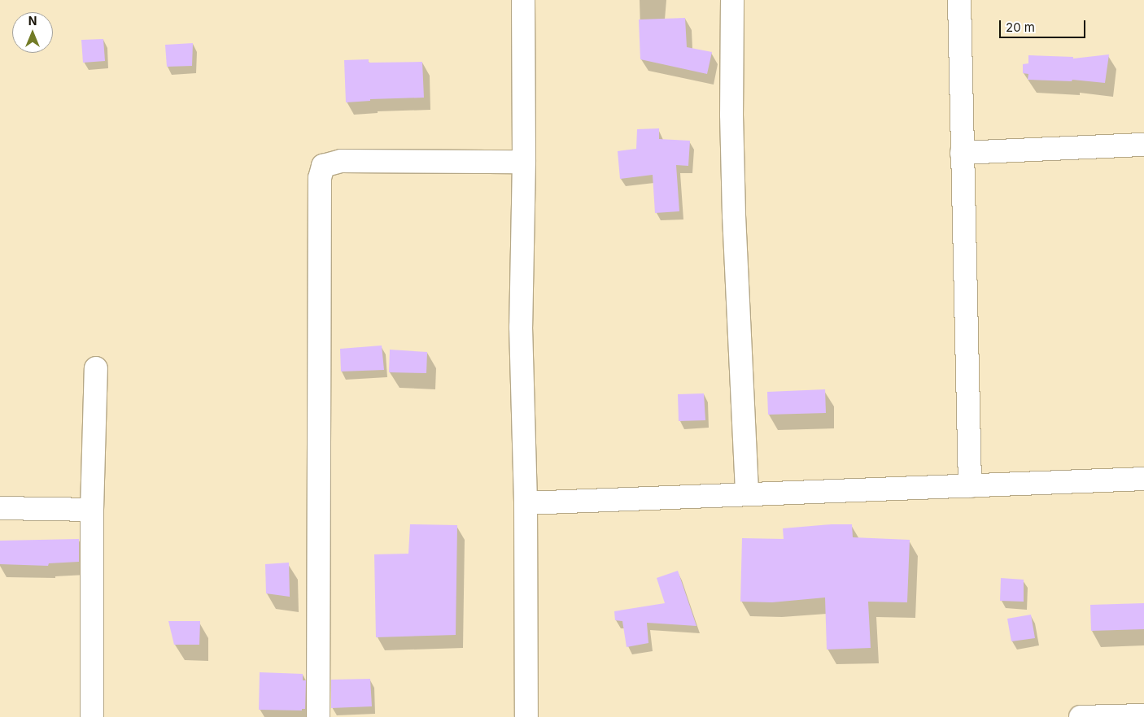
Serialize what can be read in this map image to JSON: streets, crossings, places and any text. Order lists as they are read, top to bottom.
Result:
{
  "scale_bar": "20 m",
  "north": "top"
}
